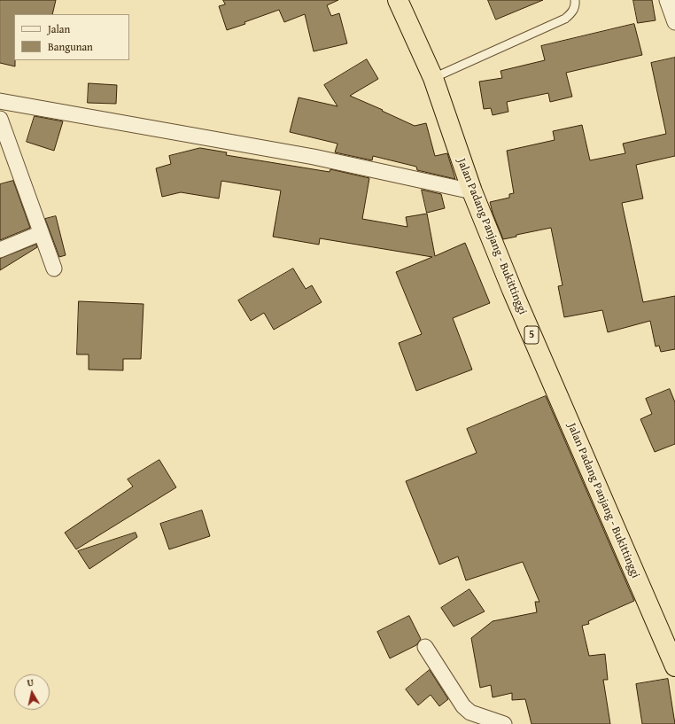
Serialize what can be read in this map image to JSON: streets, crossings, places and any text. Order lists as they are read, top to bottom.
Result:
{
  "streets": {
    "highway": ["Jalan Padang Panjang - Bukittinggi", "5"]
  },
  "legend": ["Jalan", "Bangunan"],
  "north": "top"
}
